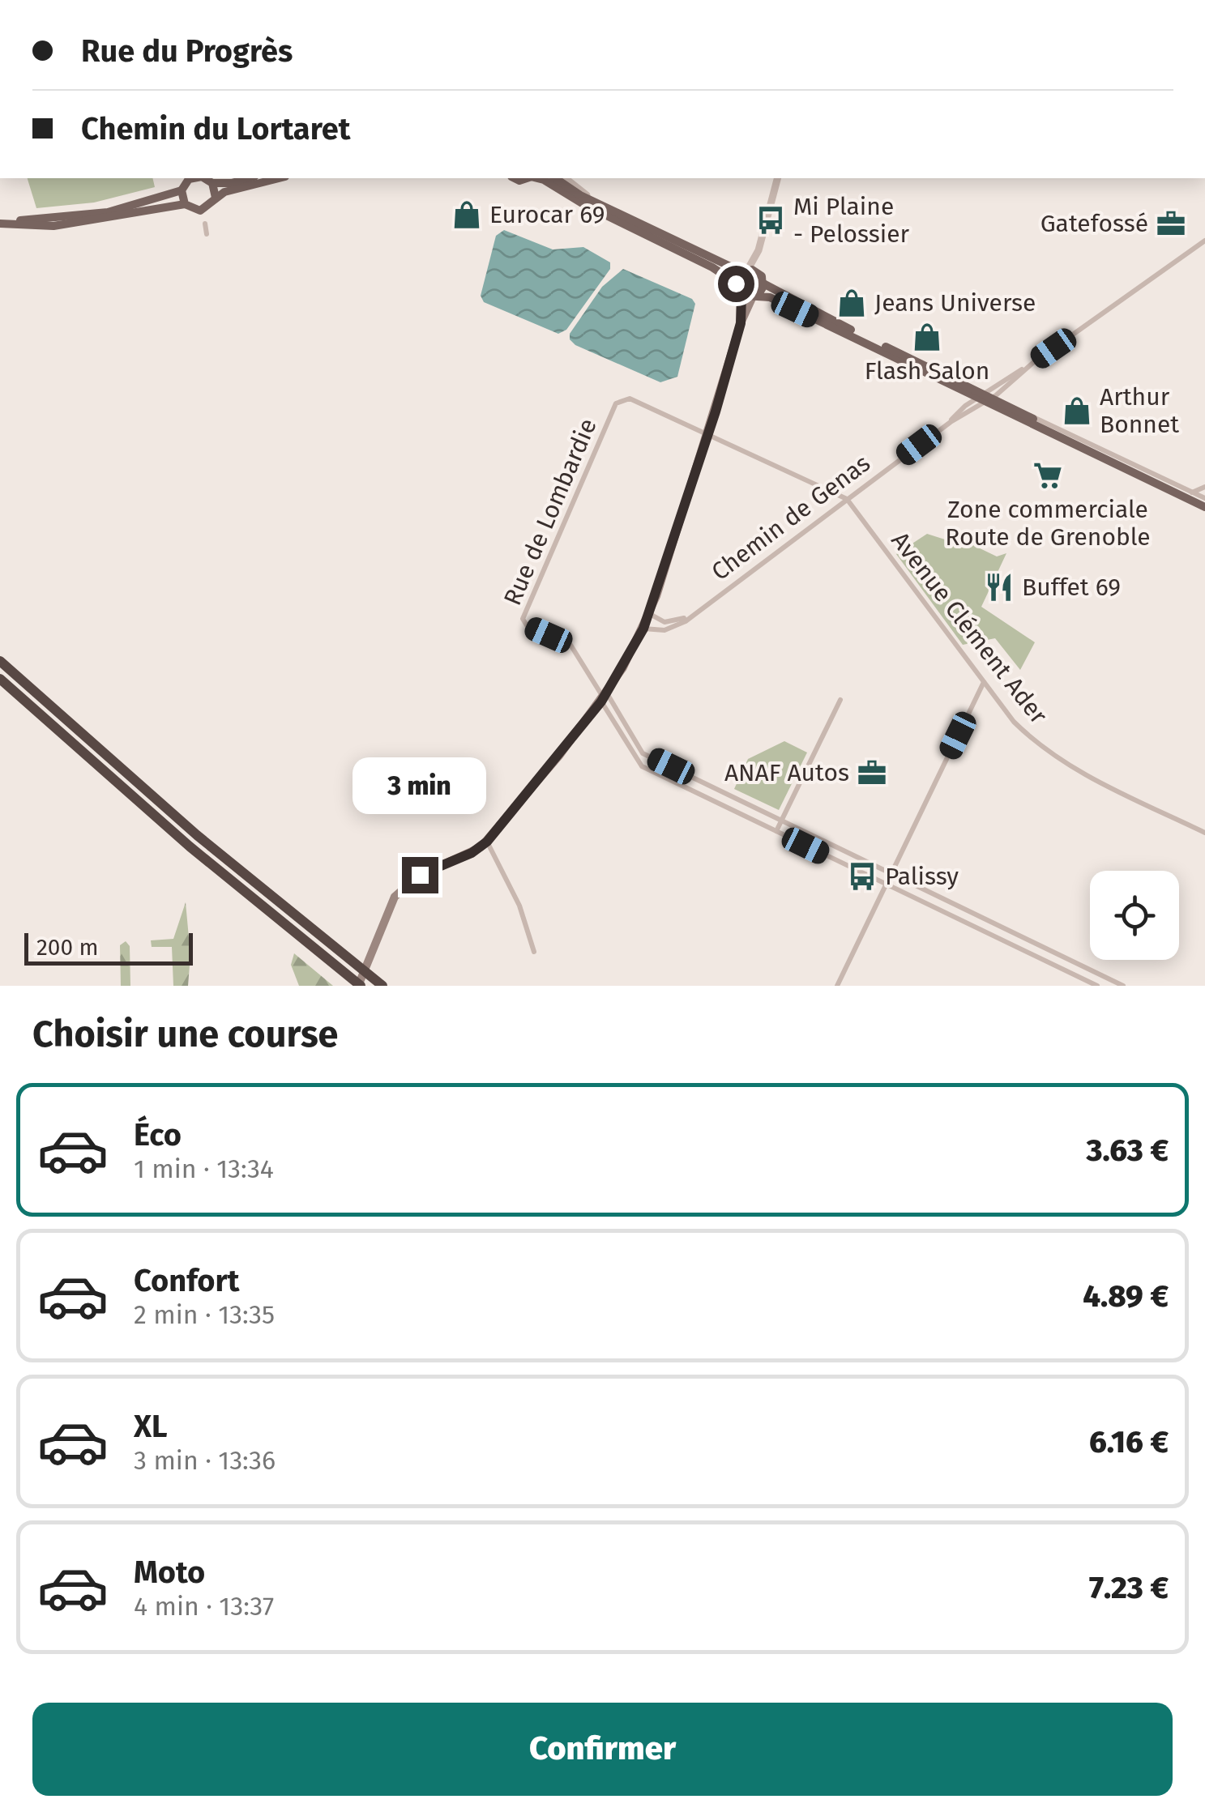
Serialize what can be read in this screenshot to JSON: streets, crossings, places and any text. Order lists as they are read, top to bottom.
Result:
{
  "streets": {
    "street": ["Rue de Lombardie", "Chemin de Genas", "Avenue Clément Ader"]
  },
  "crossings": [
    ["Chemin de Genas", "Avenue Clément Ader"]
  ],
  "places": {
    "shop": [
      "Eurocar 69",
      "Jeans Universe",
      "Flash Salon",
      "Arthur Bonnet"
    ],
    "bus stop": ["Mi Plaine - Pelossier", "Palissy"],
    "office": ["Gatefossé", "ANAF Autos"],
    "supermarket": ["Zone commerciale Route de Grenoble"],
    "restaurant": ["Buffet 69"]
  },
  "scale_bar": "200 m",
  "page": {
    "banner": ["Rue du Progrès", "Chemin du Lortaret"],
    "bubble": "3 min",
    "scale": "200 m",
    "heading": "Choisir une course",
    "list": [
      {
        "name": "Éco",
        "note": "1 min · 13:34",
        "value": "3.63 €"
      },
      {
        "name": "Confort",
        "note": "2 min · 13:35",
        "value": "4.89 €"
      },
      {
        "name": "XL",
        "note": "3 min · 13:36",
        "value": "6.16 €"
      },
      {
        "name": "Moto",
        "note": "4 min · 13:37",
        "value": "7.23 €"
      }
    ],
    "buttons": "Confirmer"
  }
}
